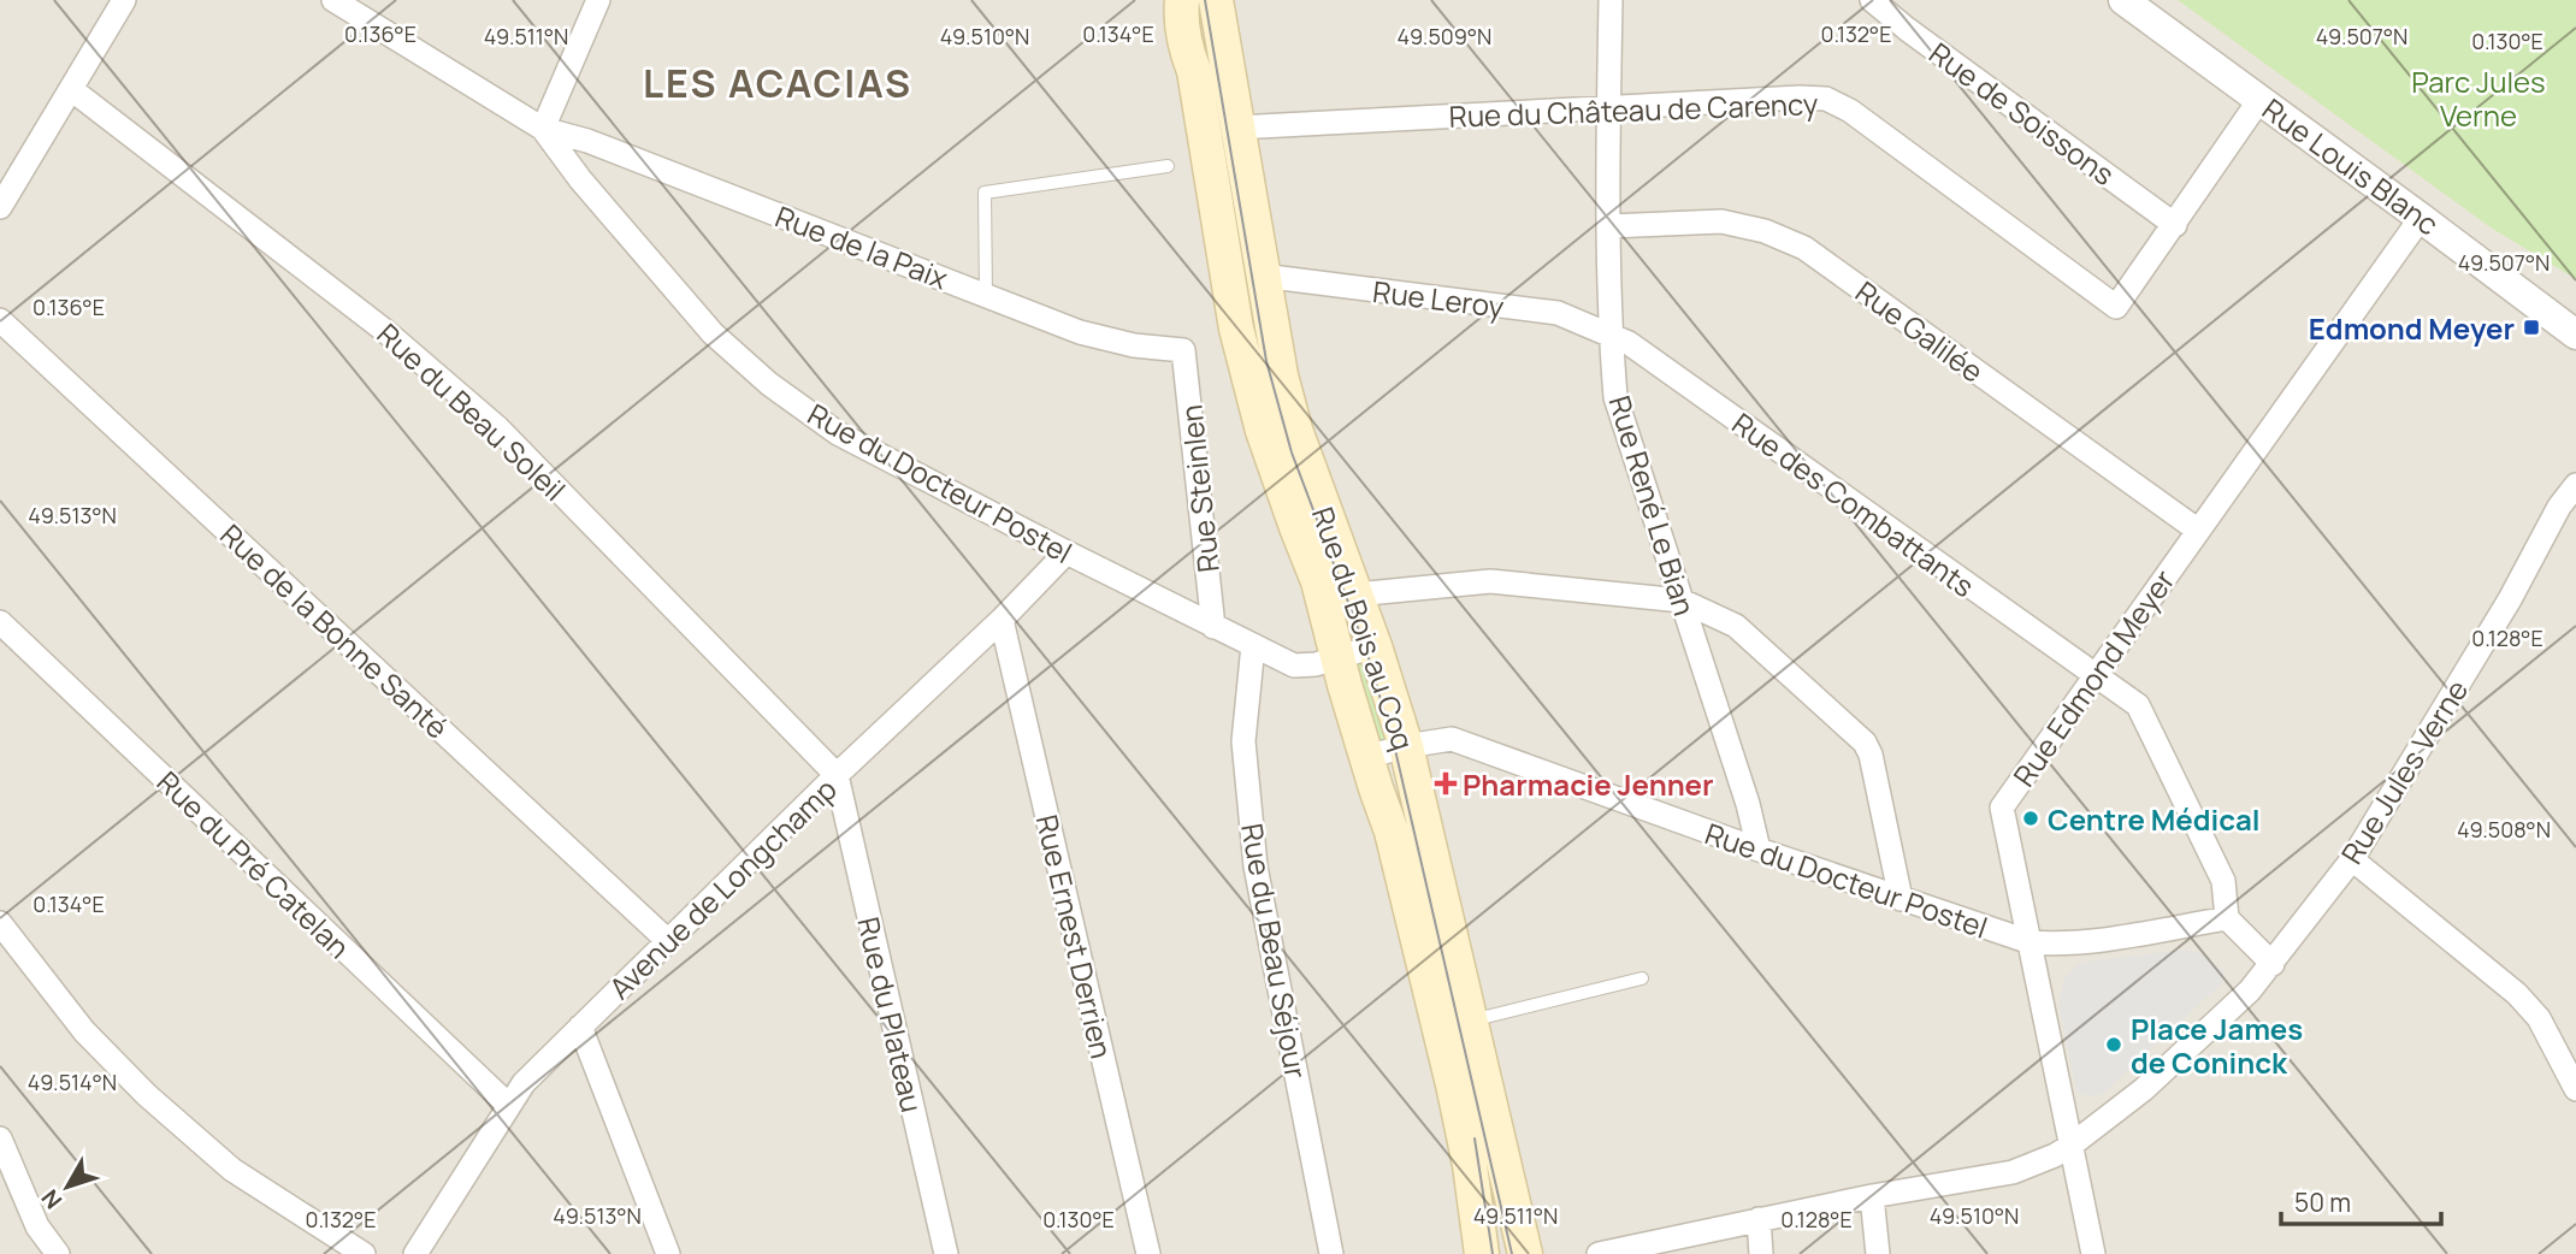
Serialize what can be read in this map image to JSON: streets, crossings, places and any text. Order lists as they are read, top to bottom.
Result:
{
  "streets": {
    "main road": ["Rue du Bois au Coq"],
    "street": [
      "Rue du Château de Carency",
      "Rue de Soissons",
      "Rue Louis Blanc",
      "Rue de la Paix",
      "Rue Leroy",
      "Rue Galilée",
      "Rue du Beau Soleil",
      "Rue du Docteur Postel",
      "Rue Steinlen",
      "Rue des Combattants",
      "Rue René Le Bian",
      "Rue de la Bonne Santé",
      "Rue Edmond Meyer",
      "Rue Jules Verne",
      "Rue du Pré Catelan",
      "Avenue de Longchamp",
      "Rue Ernest Derrien",
      "Rue du Beau Séjour",
      "Rue du Plateau"
    ]
  },
  "crossings": [
    ["Rue du Château de Carency", "Rue de Soissons"],
    ["Rue du Château de Carency", "Rue René Le Bian"],
    ["Rue du Château de Carency", "Rue du Bois au Coq"],
    ["Rue Louis Blanc", "Rue Edmond Meyer"],
    ["Rue de la Paix", "Rue du Docteur Postel"],
    ["Rue de la Paix", "Rue Steinlen"],
    ["Rue Leroy", "Rue des Combattants"],
    ["Rue Leroy", "Rue René Le Bian"],
    ["Rue Leroy", "Rue du Bois au Coq"],
    ["Rue Galilée", "Rue René Le Bian"],
    ["Rue Galilée", "Rue Edmond Meyer"],
    ["Rue du Beau Soleil", "Avenue de Longchamp"],
    ["Rue du Beau Soleil", "Rue du Plateau"],
    ["Rue du Docteur Postel", "Rue Steinlen"],
    ["Rue du Docteur Postel", "Rue des Combattants"],
    ["Rue du Docteur Postel", "Rue René Le Bian"],
    ["Rue du Docteur Postel", "Rue du Bois au Coq"],
    ["Rue du Docteur Postel", "Rue Edmond Meyer"],
    ["Rue du Docteur Postel", "Avenue de Longchamp"],
    ["Rue du Docteur Postel", "Rue du Beau Séjour"],
    ["Rue des Combattants", "Rue René Le Bian"],
    ["Rue des Combattants", "Rue Edmond Meyer"],
    ["Rue de la Bonne Santé", "Avenue de Longchamp"],
    ["Rue du Pré Catelan", "Avenue de Longchamp"],
    ["Avenue de Longchamp", "Rue Ernest Derrien"],
    ["Avenue de Longchamp", "Rue du Plateau"]
  ],
  "districts": ["LES ACACIAS"],
  "parks": ["Parc Jules Verne"],
  "places": {
    "transit": ["Edmond Meyer"],
    "health": ["Pharmacie Jenner"],
    "other": ["Centre Médical", "Place James de Coninck"]
  },
  "scale_bar": "50 m",
  "north": "bottom left",
  "coordinates": [
    "0.136°E",
    "0.134°E",
    "0.132°E",
    "49.511°N",
    "49.510°N",
    "49.509°N",
    "49.507°N",
    "0.130°E",
    "49.513°N",
    "0.128°E",
    "49.508°N",
    "49.514°N"
  ]
}
